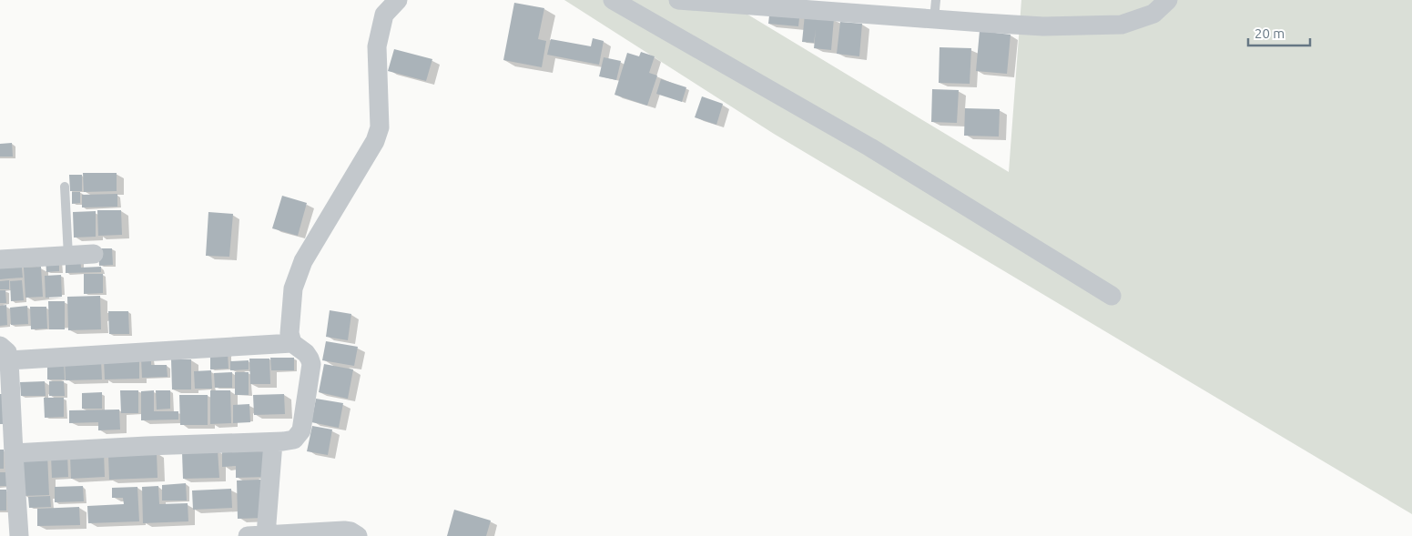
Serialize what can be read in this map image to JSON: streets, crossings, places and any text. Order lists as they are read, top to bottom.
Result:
{
  "scale_bar": "20 m"
}
